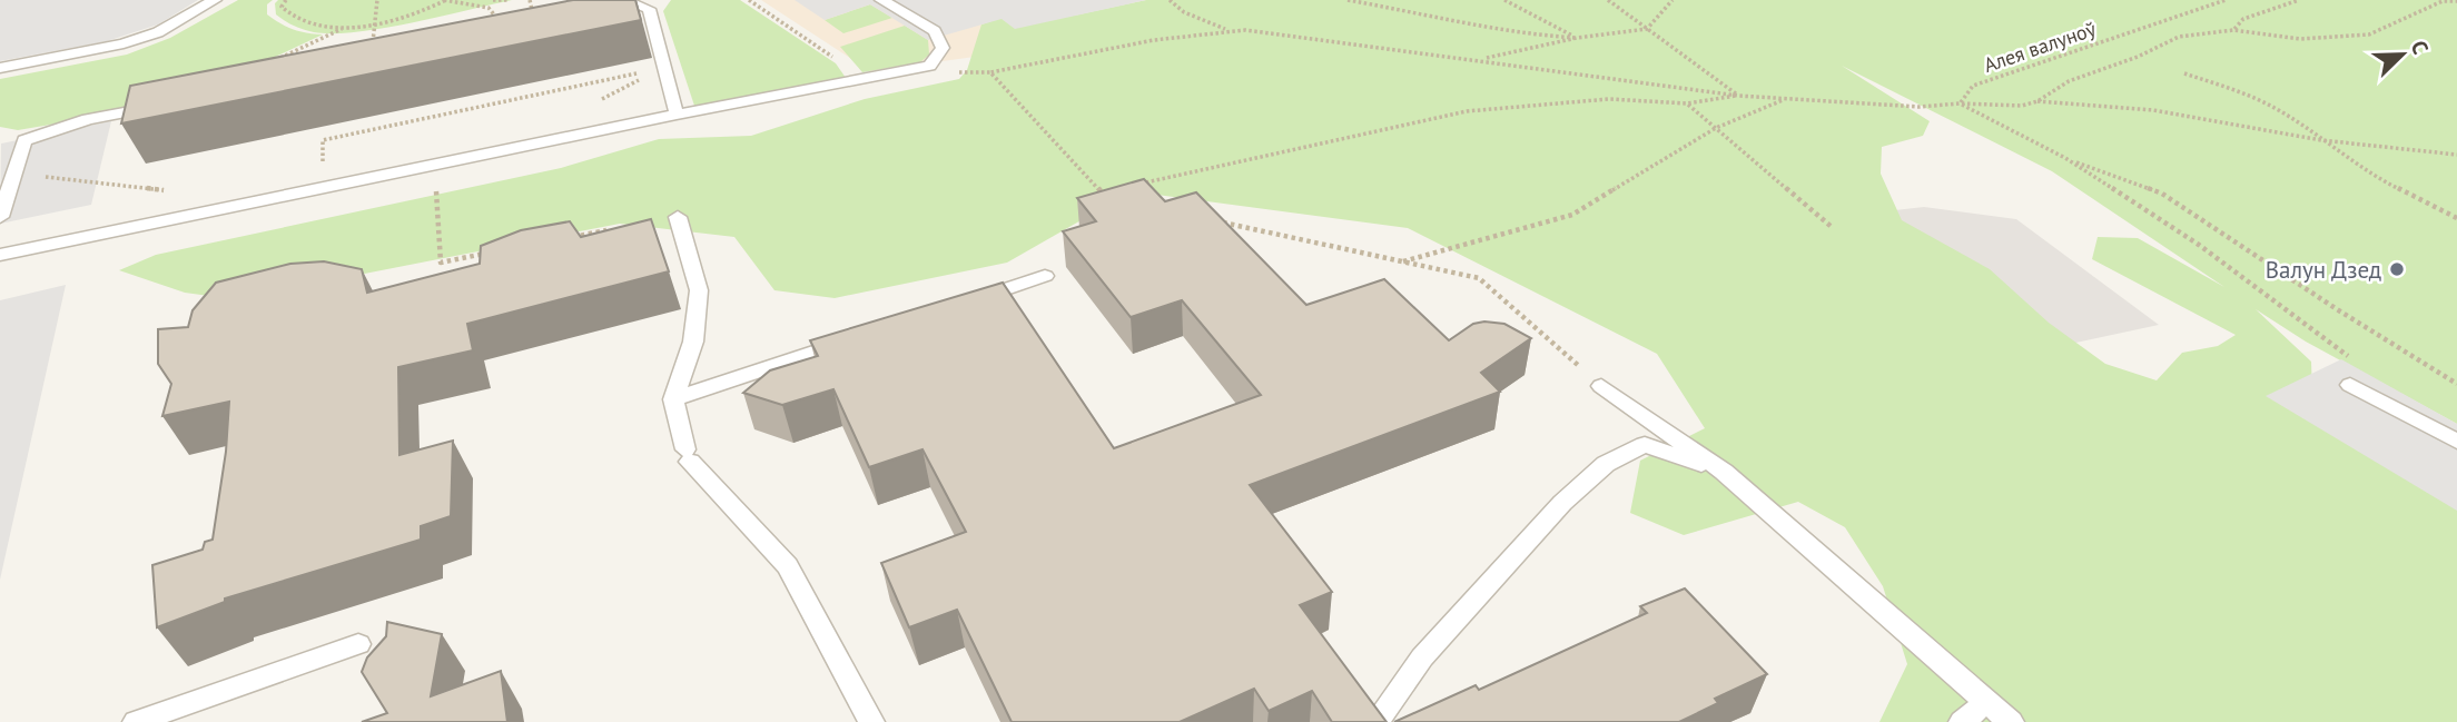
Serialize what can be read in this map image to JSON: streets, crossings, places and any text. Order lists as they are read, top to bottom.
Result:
{
  "streets": {
    "path": ["Алея валуноў"]
  },
  "places": ["Валун Дзед"],
  "north": "top right"
}
